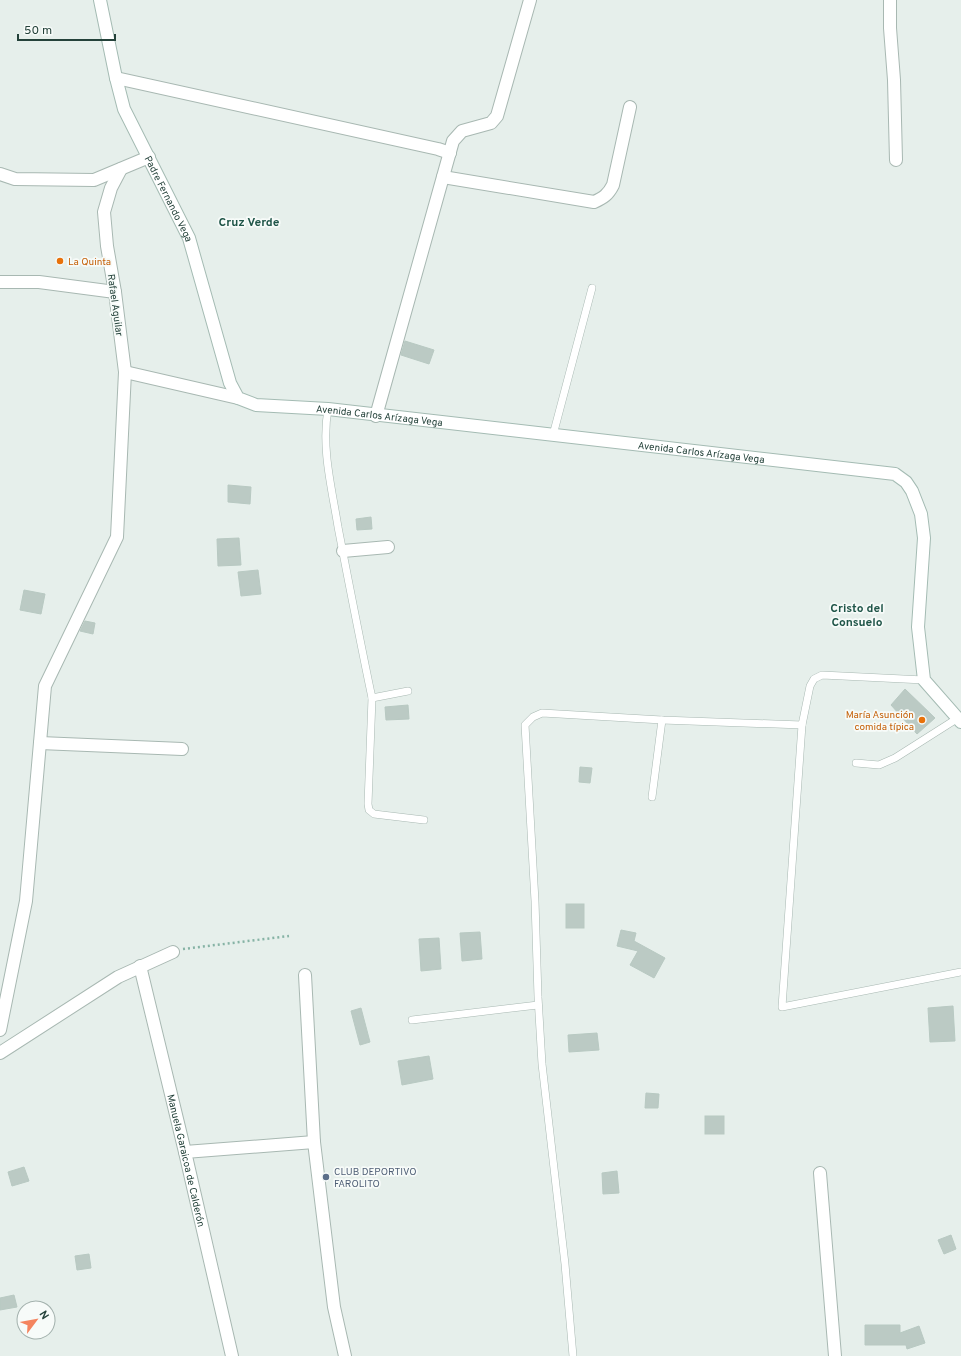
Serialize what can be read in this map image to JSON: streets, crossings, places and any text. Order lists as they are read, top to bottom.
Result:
{
  "streets": {
    "street": [
      "Padre Fernando Vega",
      "Rafael Aguilar",
      "Avenida Carlos Arízaga Vega",
      "Manuela Garaicoa de Calderón"
    ]
  },
  "crossings": [
    ["Padre Fernando Vega", "Avenida Carlos Arízaga Vega"],
    ["Rafael Aguilar", "Avenida Carlos Arízaga Vega"]
  ],
  "districts": ["Cruz Verde", "Cristo del Consuelo"],
  "places": ["La Quinta", "María Asunción comida típica", "CLUB DEPORTIVO FAROLITO"],
  "scale_bar": "50 m",
  "north": "top right"
}
